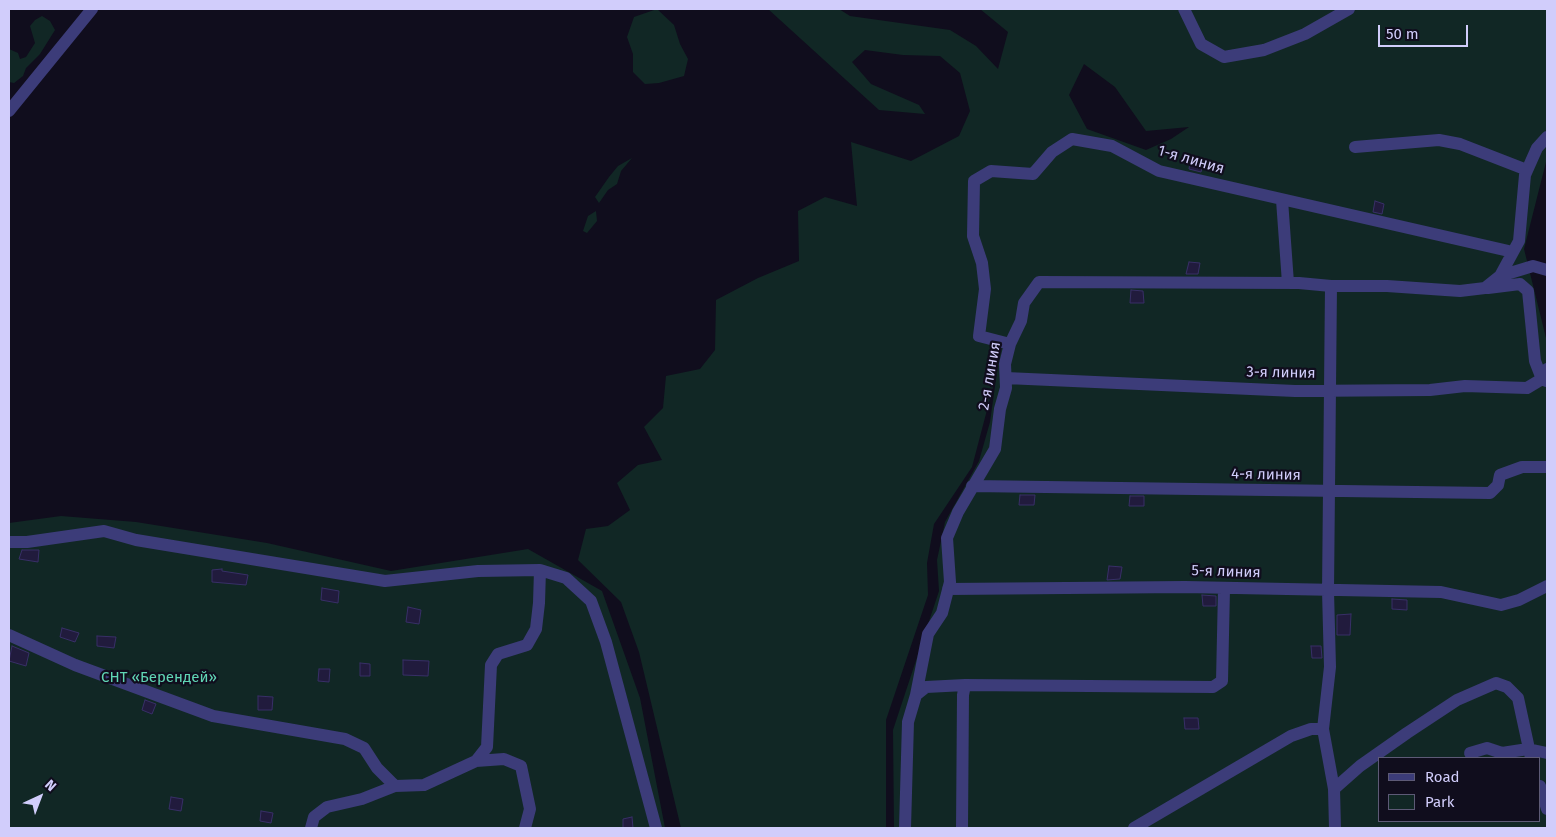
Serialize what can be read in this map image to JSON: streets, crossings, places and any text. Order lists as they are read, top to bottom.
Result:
{
  "streets": {
    "street": [
      "1-я линия",
      "3-я линия",
      "2-я линия",
      "4-я линия",
      "5-я линия"
    ]
  },
  "crossings": [
    ["1-я линия", "2-я линия"],
    ["3-я линия", "2-я линия"],
    ["2-я линия", "4-я линия"],
    ["2-я линия", "5-я линия"]
  ],
  "parks": ["СНТ «Берендей»"],
  "legend": ["Road", "Park"],
  "scale_bar": "50 m",
  "north": "top right"
}
